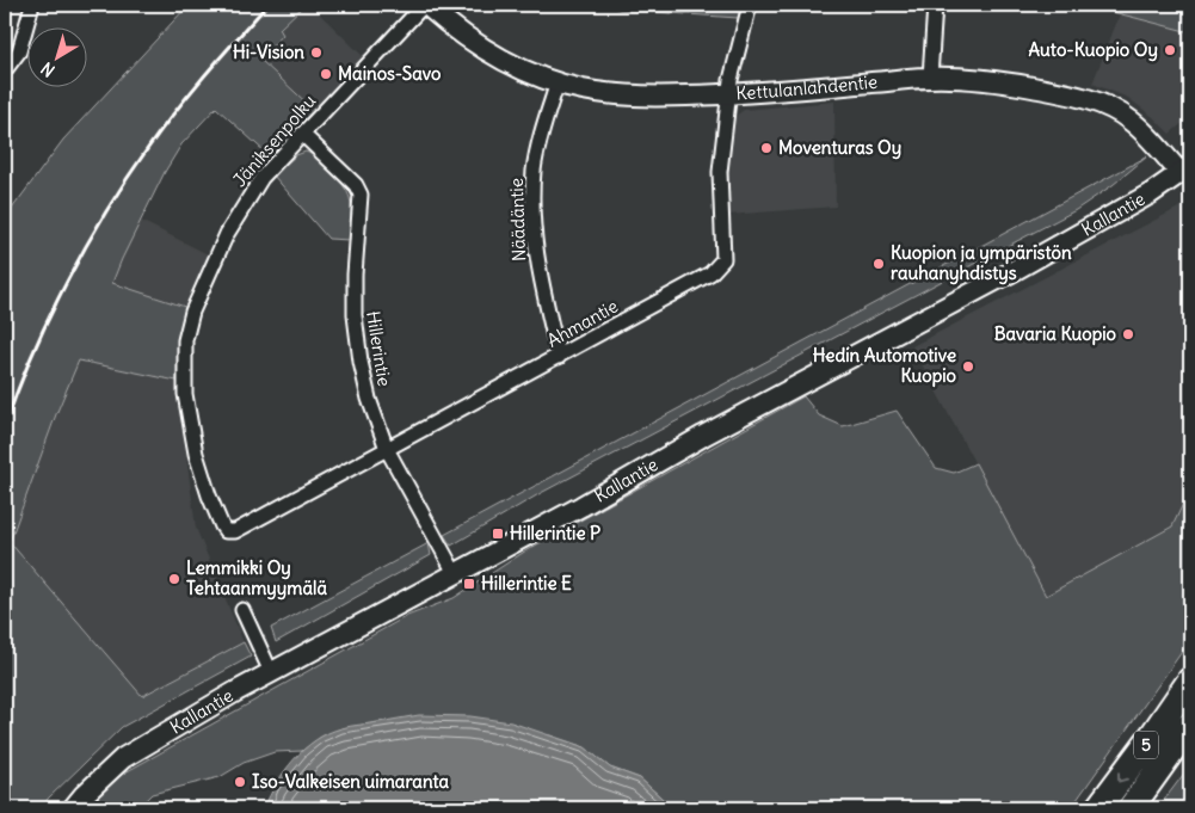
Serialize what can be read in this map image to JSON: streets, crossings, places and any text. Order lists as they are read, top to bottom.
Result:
{
  "streets": {
    "highway": ["5"],
    "main road": ["Kettulanlahdentie", "Kallantie"],
    "street": [
      "Jäniksenpolku",
      "Näädäntie",
      "Ahmantie",
      "Hillerintie"
    ]
  },
  "crossings": [
    ["Kettulanlahdentie", "Jäniksenpolku"],
    ["Kettulanlahdentie", "Kallantie"],
    ["Kettulanlahdentie", "Näädäntie"],
    ["Kettulanlahdentie", "Ahmantie"],
    ["Jäniksenpolku", "Ahmantie"],
    ["Jäniksenpolku", "Hillerintie"],
    ["Kallantie", "Hillerintie"],
    ["Näädäntie", "Ahmantie"],
    ["Ahmantie", "Hillerintie"]
  ],
  "places": {
    "other": [
      "Auto-Kuopio Oy",
      "Hi-Vision",
      "Mainos-Savo",
      "Moventuras Oy",
      "Kuopion ja ympäristön rauhanyhdistys",
      "Bavaria Kuopio",
      "Hedin Automotive Kuopio",
      "Lemmikki Oy Tehtaanmyymälä",
      "Iso-Valkeisen uimaranta"
    ],
    "transit": ["Hillerintie P", "Hillerintie E"]
  },
  "north": "bottom left"
}
